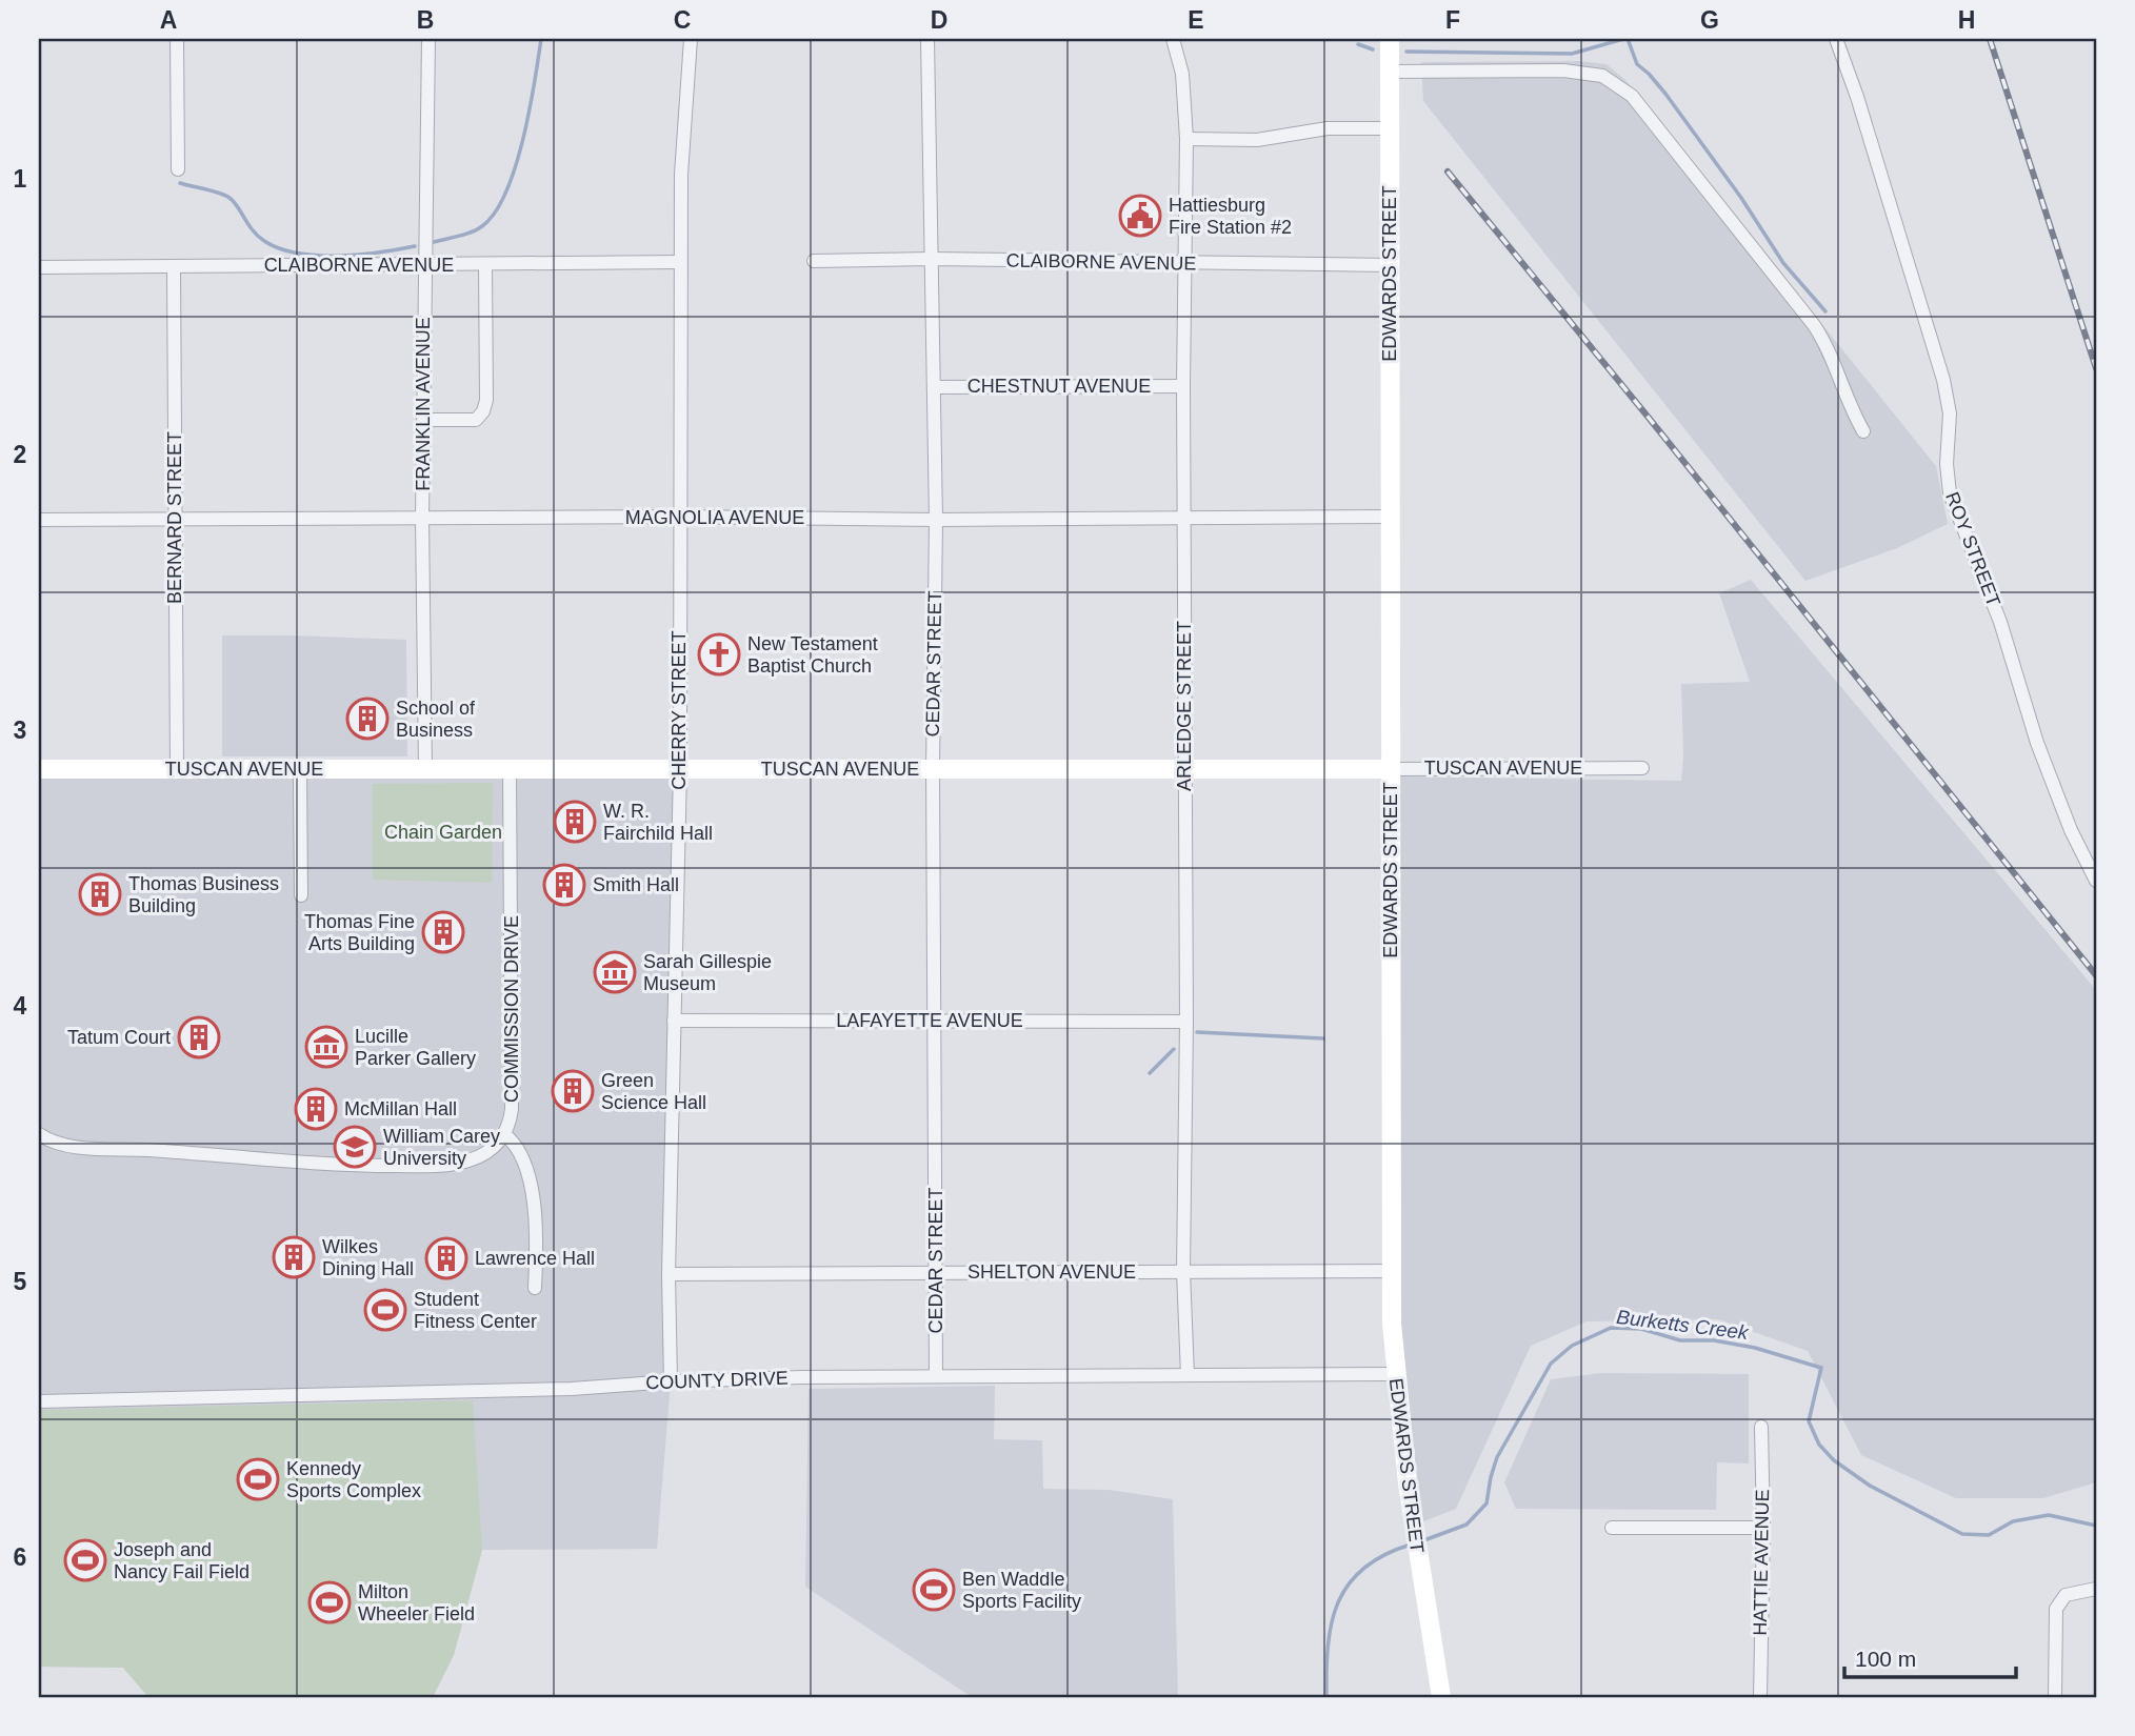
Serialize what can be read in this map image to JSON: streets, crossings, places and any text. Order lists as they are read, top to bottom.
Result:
{
  "streets": {
    "main road": ["EDWARDS STREET", "TUSCAN AVENUE"],
    "street": [
      "CLAIBORNE AVENUE",
      "CHESTNUT AVENUE",
      "FRANKLIN AVENUE",
      "BERNARD STREET",
      "MAGNOLIA AVENUE",
      "ROY STREET",
      "CEDAR STREET",
      "ARLEDGE STREET",
      "CHERRY STREET",
      "COMMISSION DRIVE",
      "LAFAYETTE AVENUE",
      "SHELTON AVENUE",
      "COUNTY DRIVE",
      "HATTIE AVENUE"
    ]
  },
  "crossings": [
    ["CLAIBORNE AVENUE", "EDWARDS STREET"],
    ["CLAIBORNE AVENUE", "FRANKLIN AVENUE"],
    ["CLAIBORNE AVENUE", "BERNARD STREET"],
    ["CLAIBORNE AVENUE", "CEDAR STREET"],
    ["CLAIBORNE AVENUE", "ARLEDGE STREET"],
    ["CLAIBORNE AVENUE", "CHERRY STREET"],
    ["EDWARDS STREET", "MAGNOLIA AVENUE"],
    ["EDWARDS STREET", "TUSCAN AVENUE"],
    ["EDWARDS STREET", "SHELTON AVENUE"],
    ["EDWARDS STREET", "COUNTY DRIVE"],
    ["CHESTNUT AVENUE", "CEDAR STREET"],
    ["CHESTNUT AVENUE", "ARLEDGE STREET"],
    ["FRANKLIN AVENUE", "MAGNOLIA AVENUE"],
    ["FRANKLIN AVENUE", "TUSCAN AVENUE"],
    ["BERNARD STREET", "MAGNOLIA AVENUE"],
    ["BERNARD STREET", "TUSCAN AVENUE"],
    ["MAGNOLIA AVENUE", "CEDAR STREET"],
    ["MAGNOLIA AVENUE", "ARLEDGE STREET"],
    ["MAGNOLIA AVENUE", "CHERRY STREET"],
    ["CEDAR STREET", "TUSCAN AVENUE"],
    ["CEDAR STREET", "LAFAYETTE AVENUE"],
    ["CEDAR STREET", "SHELTON AVENUE"],
    ["CEDAR STREET", "COUNTY DRIVE"],
    ["ARLEDGE STREET", "TUSCAN AVENUE"],
    ["ARLEDGE STREET", "LAFAYETTE AVENUE"],
    ["ARLEDGE STREET", "SHELTON AVENUE"],
    ["ARLEDGE STREET", "COUNTY DRIVE"],
    ["CHERRY STREET", "TUSCAN AVENUE"],
    ["CHERRY STREET", "LAFAYETTE AVENUE"],
    ["CHERRY STREET", "SHELTON AVENUE"],
    ["CHERRY STREET", "COUNTY DRIVE"],
    ["TUSCAN AVENUE", "COMMISSION DRIVE"]
  ],
  "water": ["Burketts Creek"],
  "parks": ["Chain Garden"],
  "places": {
    "public building": ["Hattiesburg Fire Station #2"],
    "church": ["New Testament Baptist Church"],
    "building": [
      "School of Business",
      "W. R. Fairchild Hall",
      "Smith Hall",
      "Thomas Business Building",
      "Thomas Fine Arts Building",
      "Tatum Court",
      "Green Science Hall",
      "McMillan Hall",
      "Wilkes Dining Hall",
      "Lawrence Hall"
    ],
    "museum": ["Sarah Gillespie Museum", "Lucille Parker Gallery"],
    "school or university": ["William Carey University"],
    "sports": [
      "Student Fitness Center",
      "Kennedy Sports Complex",
      "Joseph and Nancy Fail Field",
      "Ben Waddle Sports Facility",
      "Milton Wheeler Field"
    ]
  },
  "scale_bar": "100 m",
  "grid": {
    "columns": [
      "A",
      "B",
      "C",
      "D",
      "E",
      "F",
      "G",
      "H"
    ],
    "rows": [
      "1",
      "2",
      "3",
      "4",
      "5",
      "6"
    ]
  }
}
